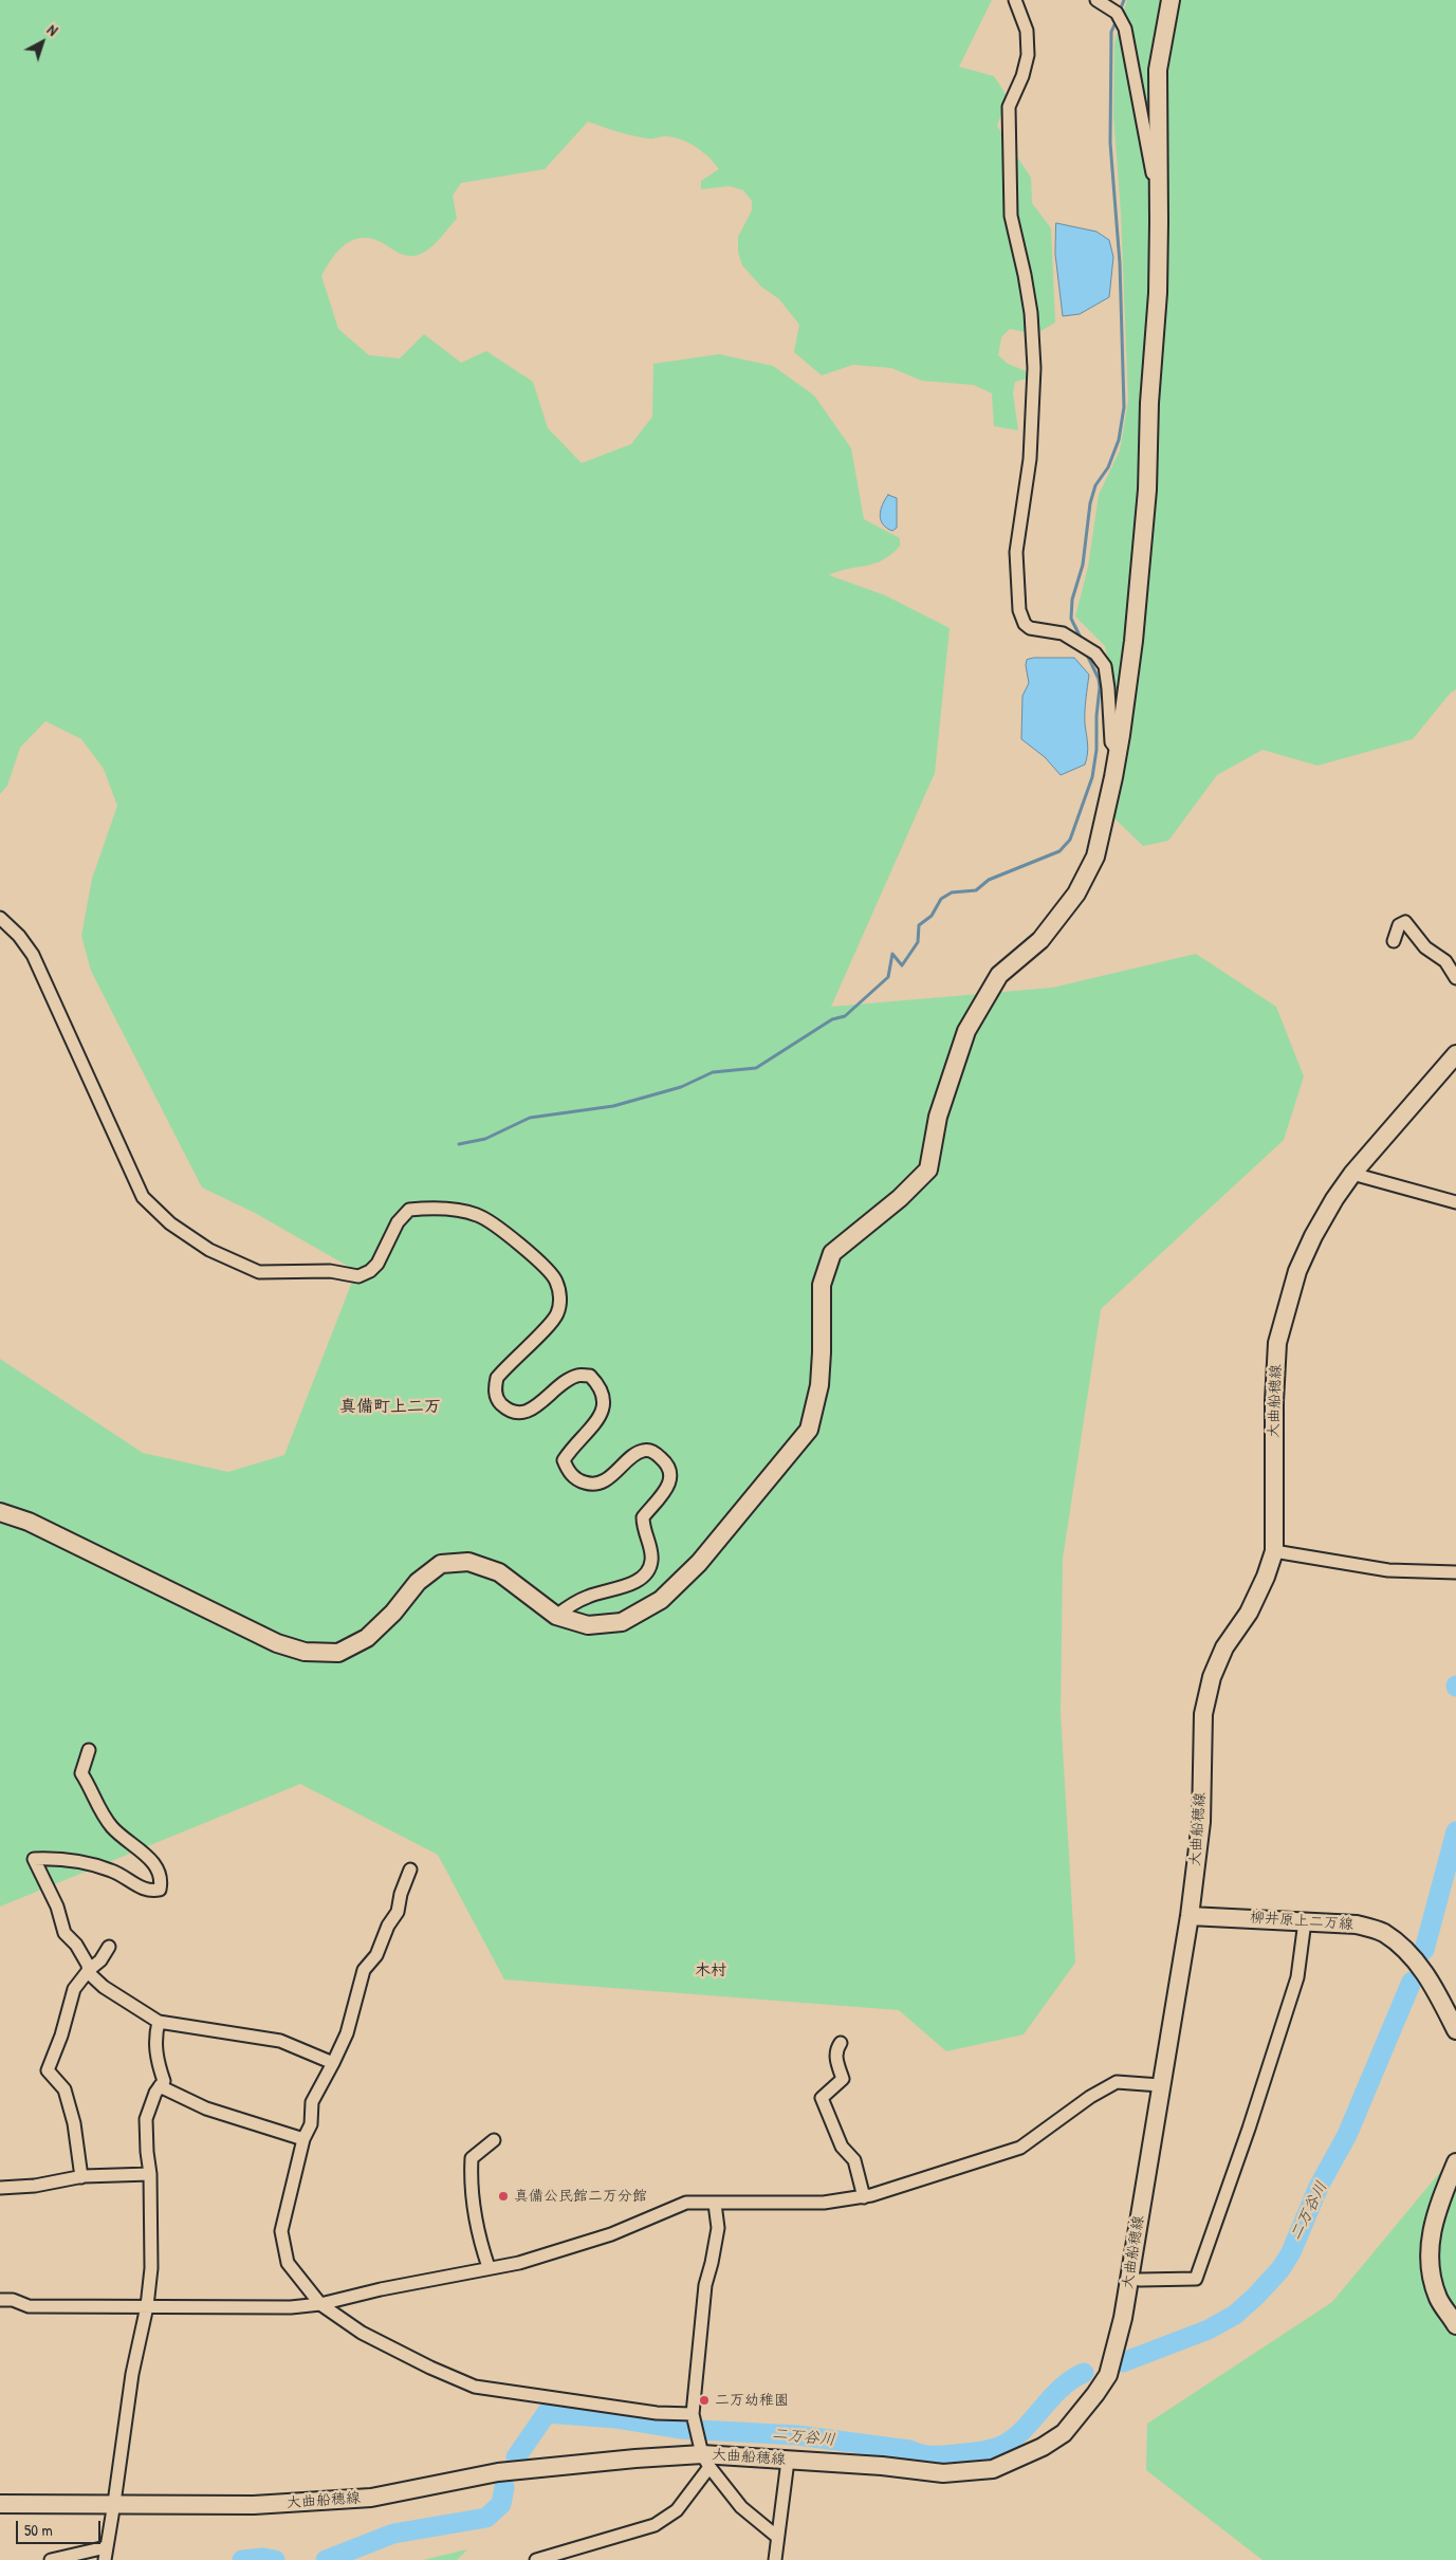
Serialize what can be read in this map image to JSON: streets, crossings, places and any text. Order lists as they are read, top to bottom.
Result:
{
  "streets": {
    "main road": ["大曲船穂線", "柳井原上二万線"]
  },
  "crossings": [
    ["大曲船穂線", "柳井原上二万線"]
  ],
  "districts": ["真備町上二万", "木村"],
  "water": ["二万谷川"],
  "places": ["真備公民館二万分館", "二万幼稚園"],
  "scale_bar": "50 m",
  "north": "top right"
}
